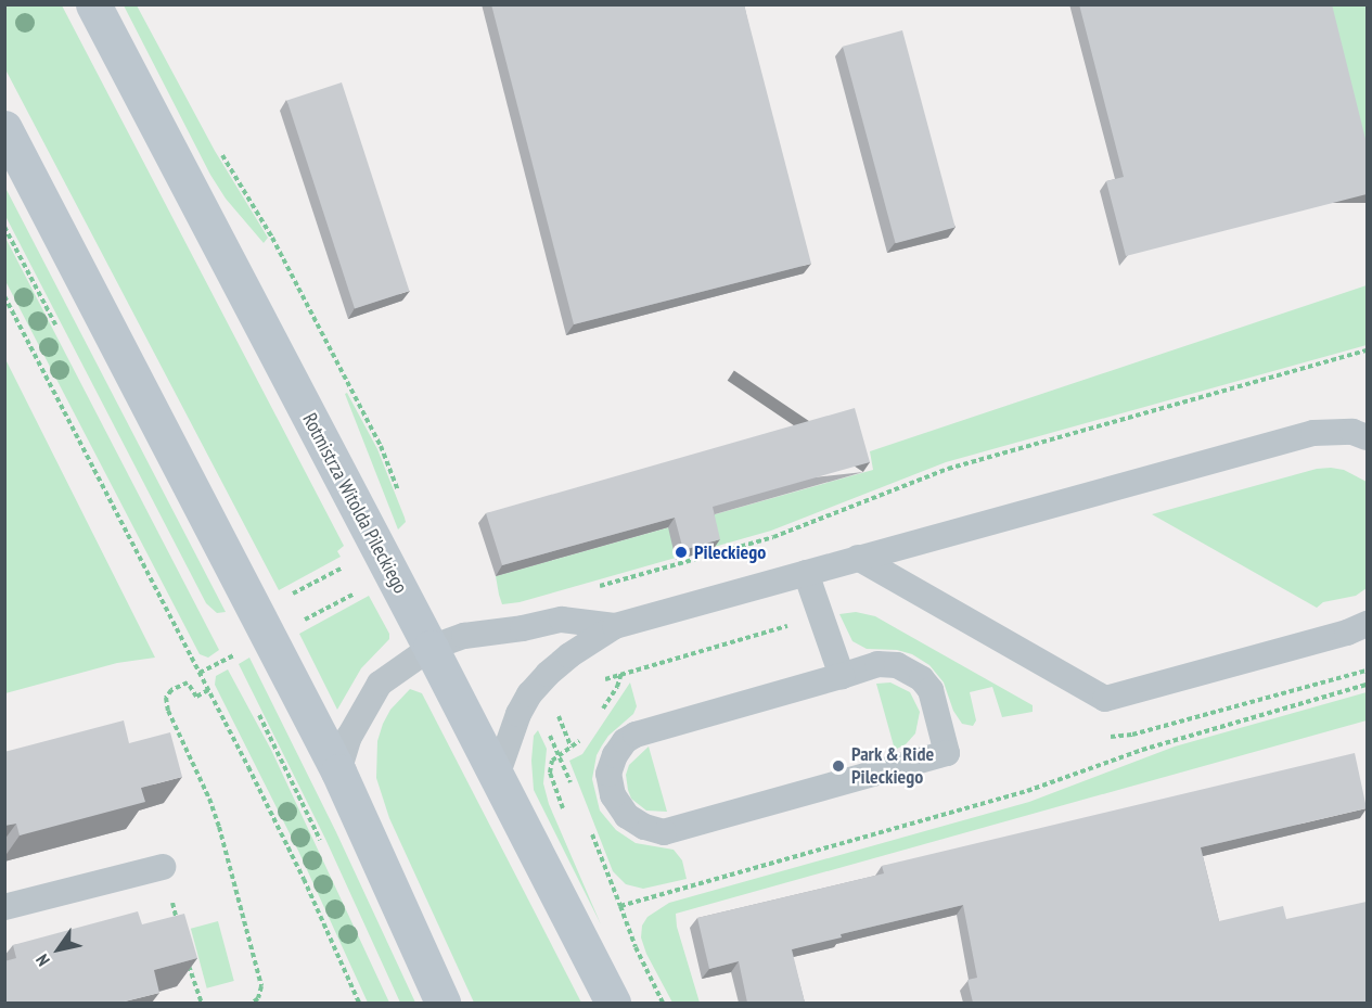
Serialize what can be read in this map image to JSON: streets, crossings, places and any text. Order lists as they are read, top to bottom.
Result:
{
  "streets": {
    "main road": ["Rotmistrza Witolda Pileckiego"]
  },
  "places": ["Pileckiego", "Park & Ride Pileckiego"],
  "north": "bottom left"
}
